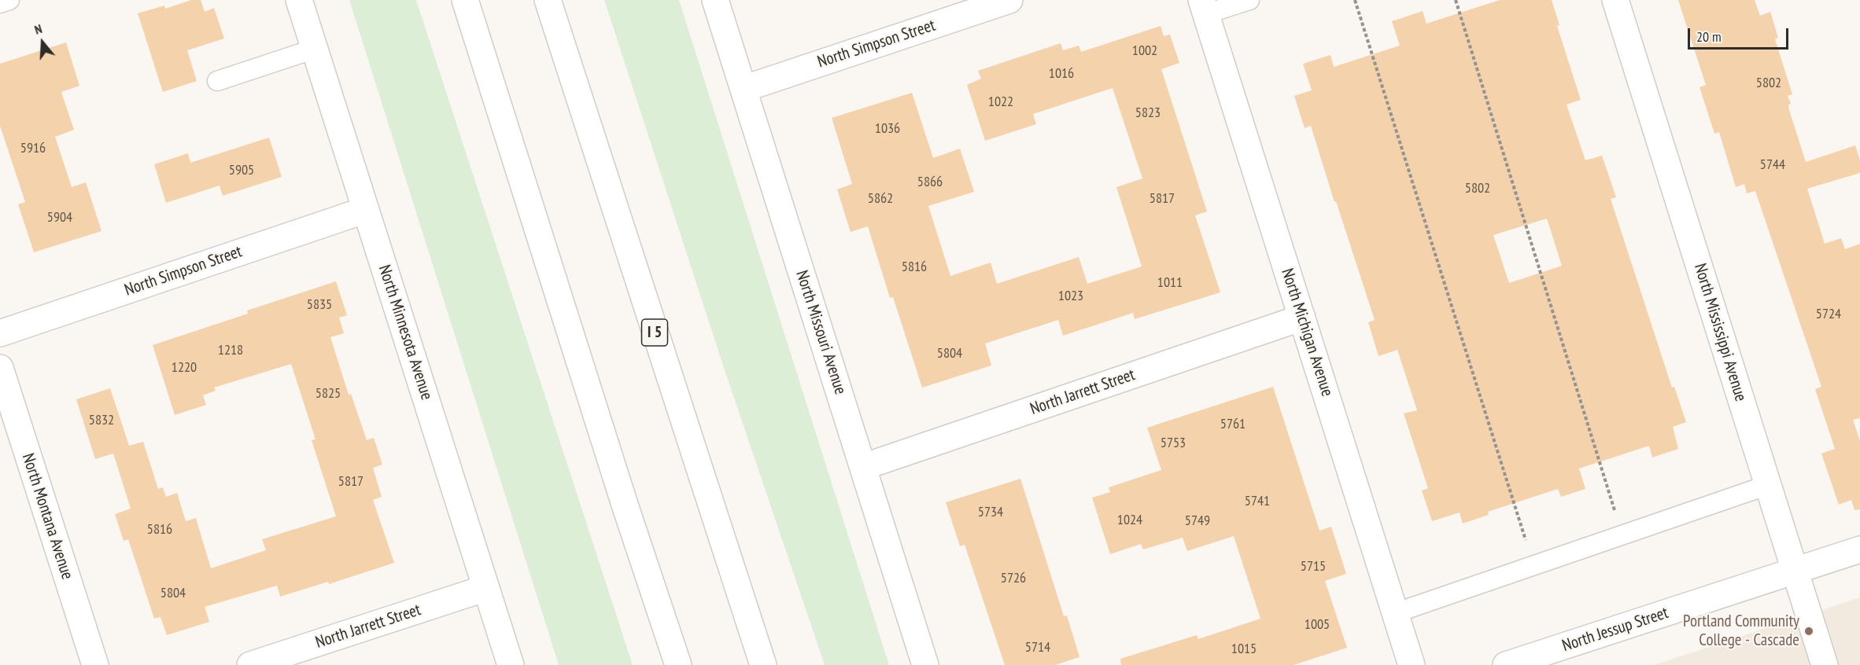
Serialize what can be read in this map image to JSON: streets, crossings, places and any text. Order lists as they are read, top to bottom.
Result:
{
  "streets": {
    "main road": [
      "North Simpson Street",
      "North Minnesota Avenue",
      "I 5",
      "North Missouri Avenue",
      "North Michigan Avenue",
      "North Mississippi Avenue",
      "North Jarrett Street",
      "North Montana Avenue",
      "North Jessup Street"
    ]
  },
  "crossings": [
    ["North Simpson Street", "North Minnesota Avenue"],
    ["North Simpson Street", "North Missouri Avenue"],
    ["North Minnesota Avenue", "North Jarrett Street"],
    ["North Missouri Avenue", "North Jarrett Street"],
    ["North Michigan Avenue", "North Jarrett Street"],
    ["North Mississippi Avenue", "North Jessup Street"]
  ],
  "places": ["Portland Community College - Cascade"],
  "house_numbers": [
    "1002",
    "1016",
    "5802",
    "1022",
    "5823",
    "1036",
    "5916",
    "5744",
    "5905",
    "5866",
    "5802",
    "5862",
    "5817",
    "5904",
    "5816",
    "1011",
    "1023",
    "5835",
    "5724",
    "1218",
    "5804",
    "1220",
    "5825",
    "5832",
    "5761",
    "5753",
    "5817",
    "5741",
    "5734",
    "1024",
    "5749",
    "5816",
    "5715",
    "5726",
    "5804",
    "1005",
    "5714",
    "1015"
  ],
  "scale_bar": "20 m",
  "north": "top"
}
